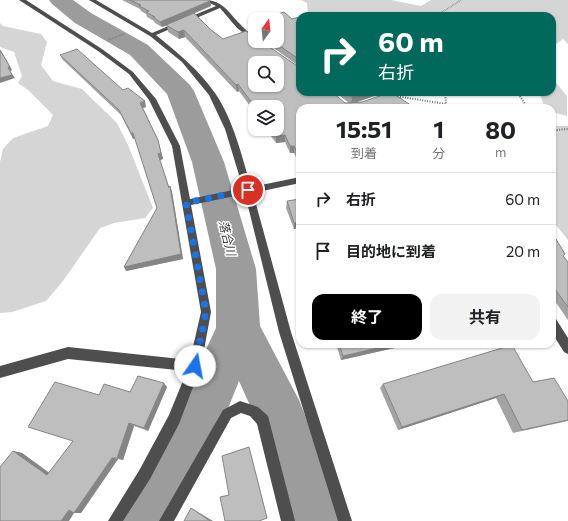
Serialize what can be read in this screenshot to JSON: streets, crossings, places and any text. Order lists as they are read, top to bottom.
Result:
{
  "water": ["落合川"],
  "north": "top",
  "page": {
    "turn": ["60 m", "右折"],
    "eta": [
      "15:51",
      "到着",
      "1",
      "分",
      "80",
      "m"
    ],
    "list": [
      {
        "name": "右折",
        "value": "60 m"
      },
      {
        "name": "目的地に到着",
        "value": "20 m"
      }
    ],
    "buttons": ["終了", "共有"]
  }
}
